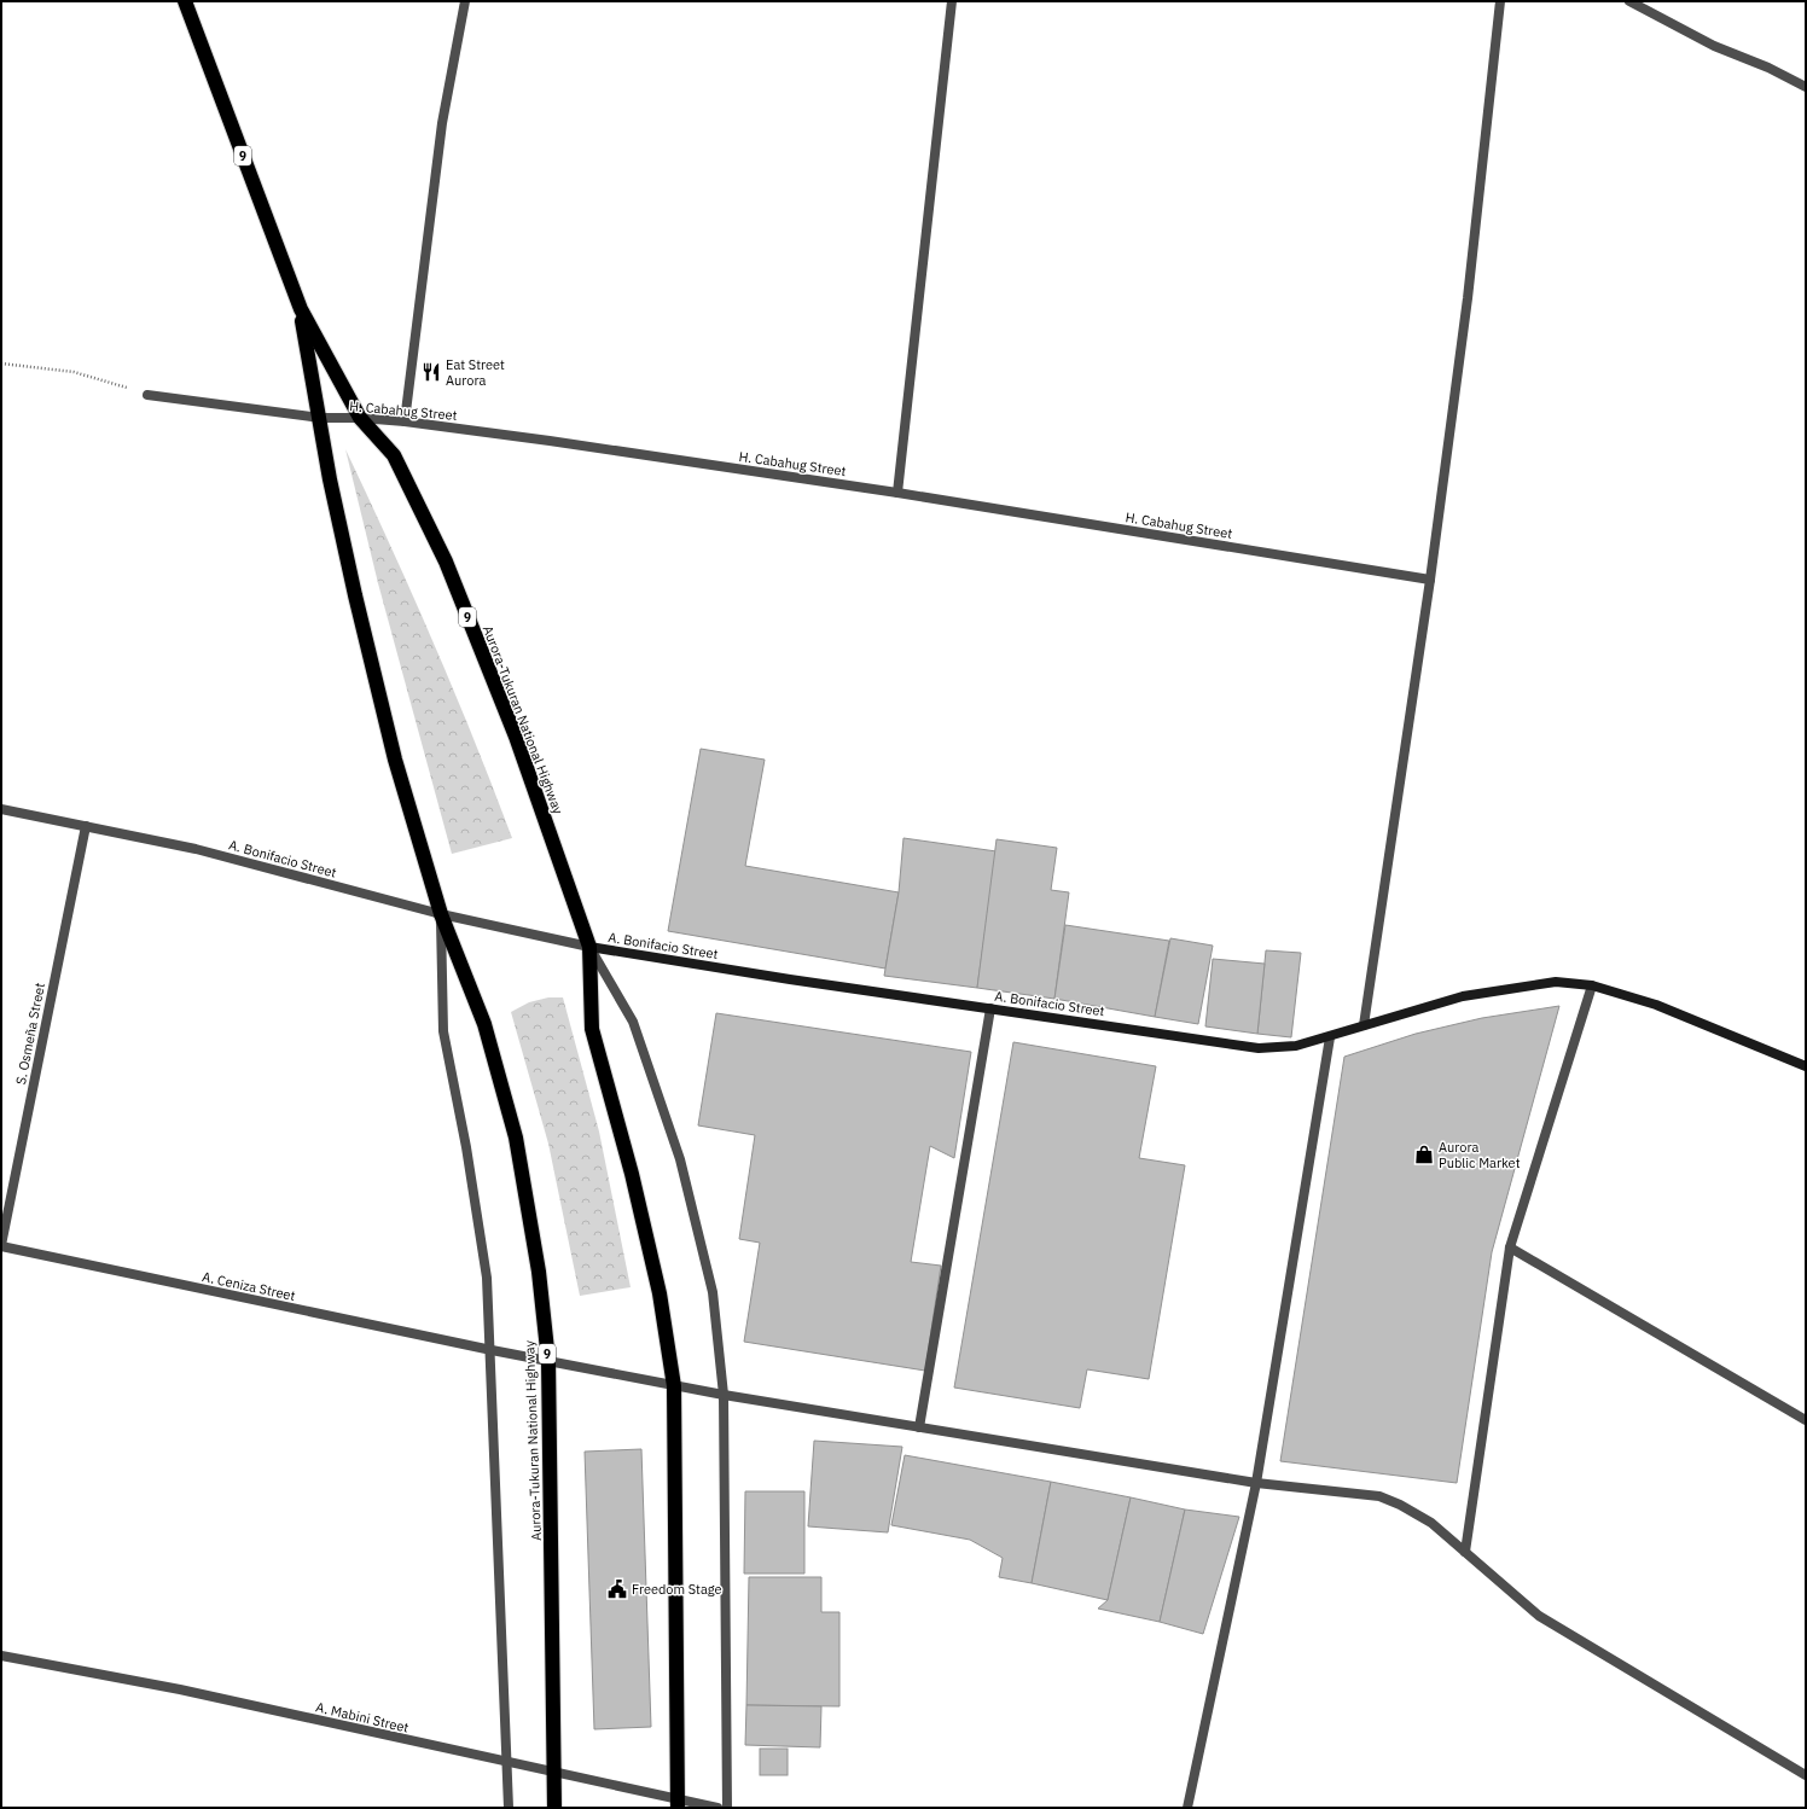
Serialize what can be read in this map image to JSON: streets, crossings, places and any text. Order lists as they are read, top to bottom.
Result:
{
  "streets": {
    "highway": ["9", "Aurora-Tukuran National Highway"],
    "street": [
      "H. Cabahug Street",
      "A. Bonifacio Street",
      "S. Osmeña Street",
      "A. Ceniza Street",
      "A. Mabini Street"
    ]
  },
  "crossings": [
    ["H. Cabahug Street", "Aurora-Tukuran National Highway"],
    ["Aurora-Tukuran National Highway", "A. Bonifacio Street"],
    ["Aurora-Tukuran National Highway", "A. Ceniza Street"],
    ["Aurora-Tukuran National Highway", "A. Mabini Street"],
    ["A. Bonifacio Street", "S. Osmeña Street"],
    ["S. Osmeña Street", "A. Ceniza Street"]
  ],
  "places": {
    "restaurant": ["Eat Street Aurora"],
    "shop": ["Aurora Public Market"],
    "public building": ["Freedom Stage"]
  }
}
